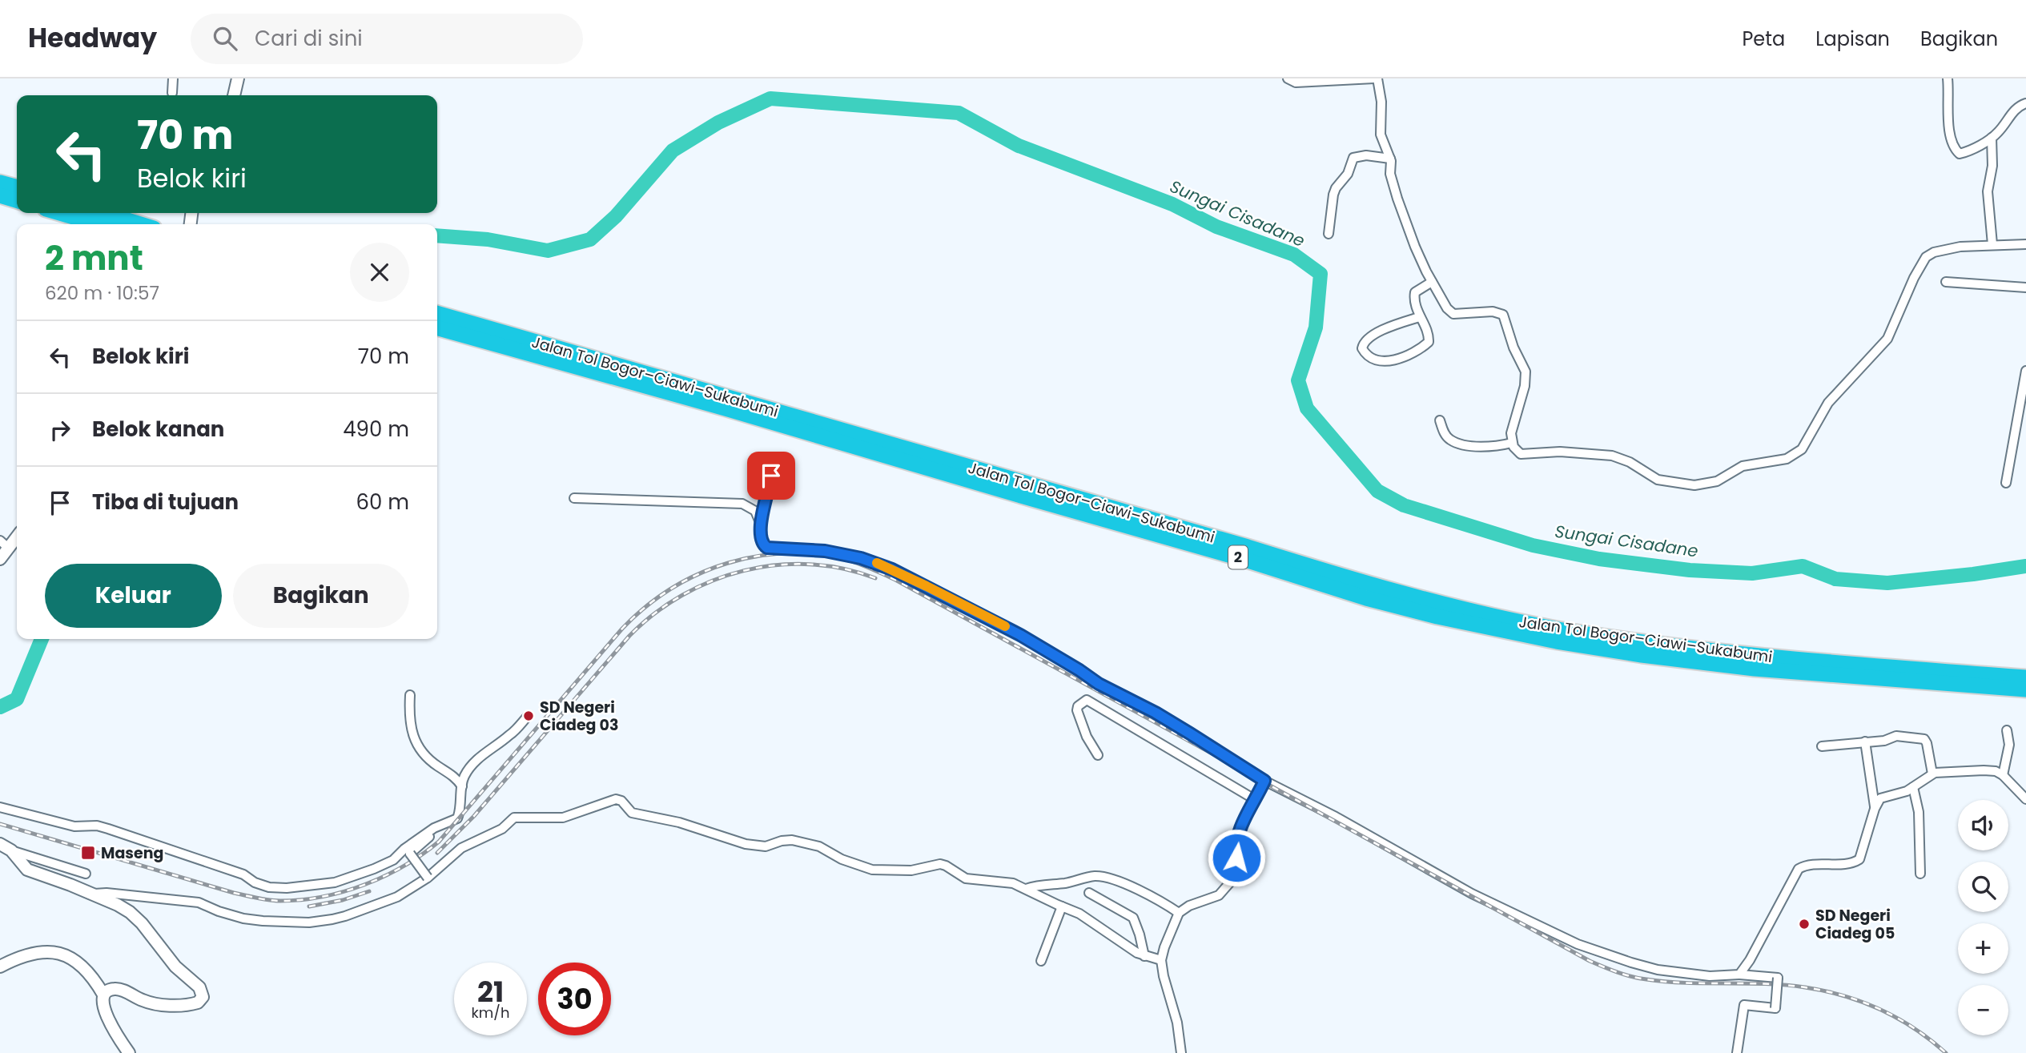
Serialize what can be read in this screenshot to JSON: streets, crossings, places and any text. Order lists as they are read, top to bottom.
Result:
{
  "streets": {
    "highway": ["Jalan Tol Bogor–Ciawi–Sukabumi", "2"]
  },
  "water": ["Sungai Cisadane"],
  "places": {
    "other": ["SD Negeri Ciadeg 03", "SD Negeri Ciadeg 05"],
    "transit": ["Maseng"]
  },
  "page": {
    "header": "Headway",
    "search": "Cari di sini",
    "nav": ["Peta", "Lapisan", "Bagikan"],
    "turn": ["70 m", "Belok kiri"],
    "heading": ["2 mnt", "620 m · 10:57"],
    "list": [
      {
        "name": "Belok kiri",
        "value": "70 m"
      },
      {
        "name": "Belok kanan",
        "value": "490 m"
      },
      {
        "name": "Tiba di tujuan",
        "value": "60 m"
      }
    ],
    "buttons": ["Keluar", "Bagikan"],
    "map_buttons": ["+", "−"],
    "speed": "21 km/h",
    "limit": "30"
  }
}
